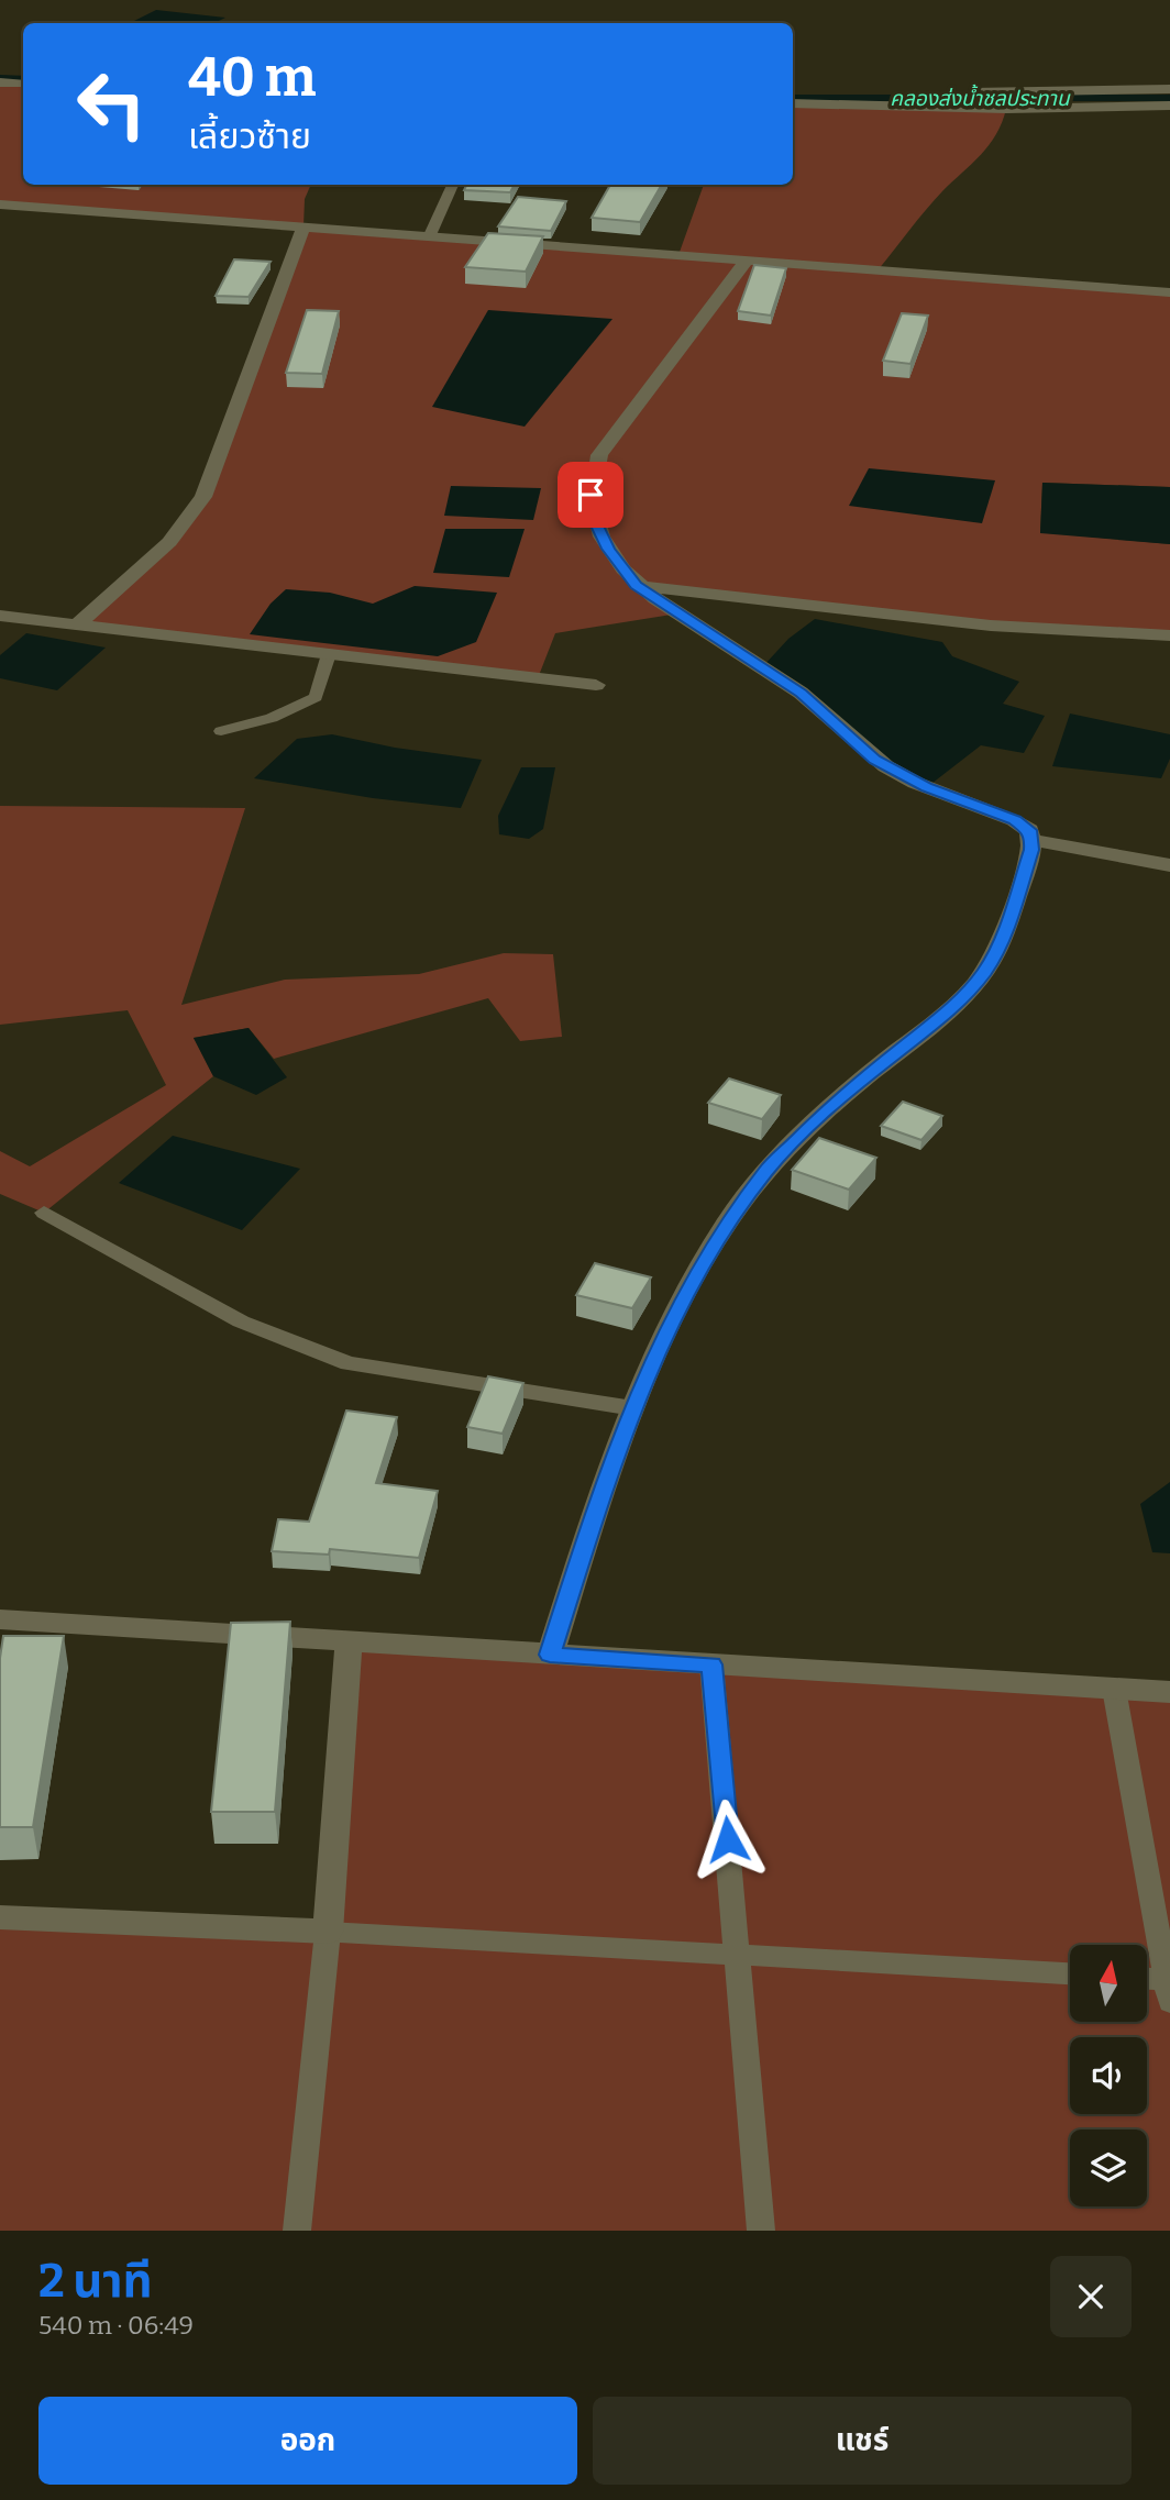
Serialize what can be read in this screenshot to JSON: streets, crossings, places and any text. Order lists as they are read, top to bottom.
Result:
{
  "water": ["คลองส่งน้ำชลประทาน"],
  "north": "top",
  "page": {
    "turn": ["40 m", "เลี้ยวซ้าย"],
    "heading": ["2 นาที", "540 m · 06:49"],
    "buttons": ["ออก", "แชร์"]
  }
}
